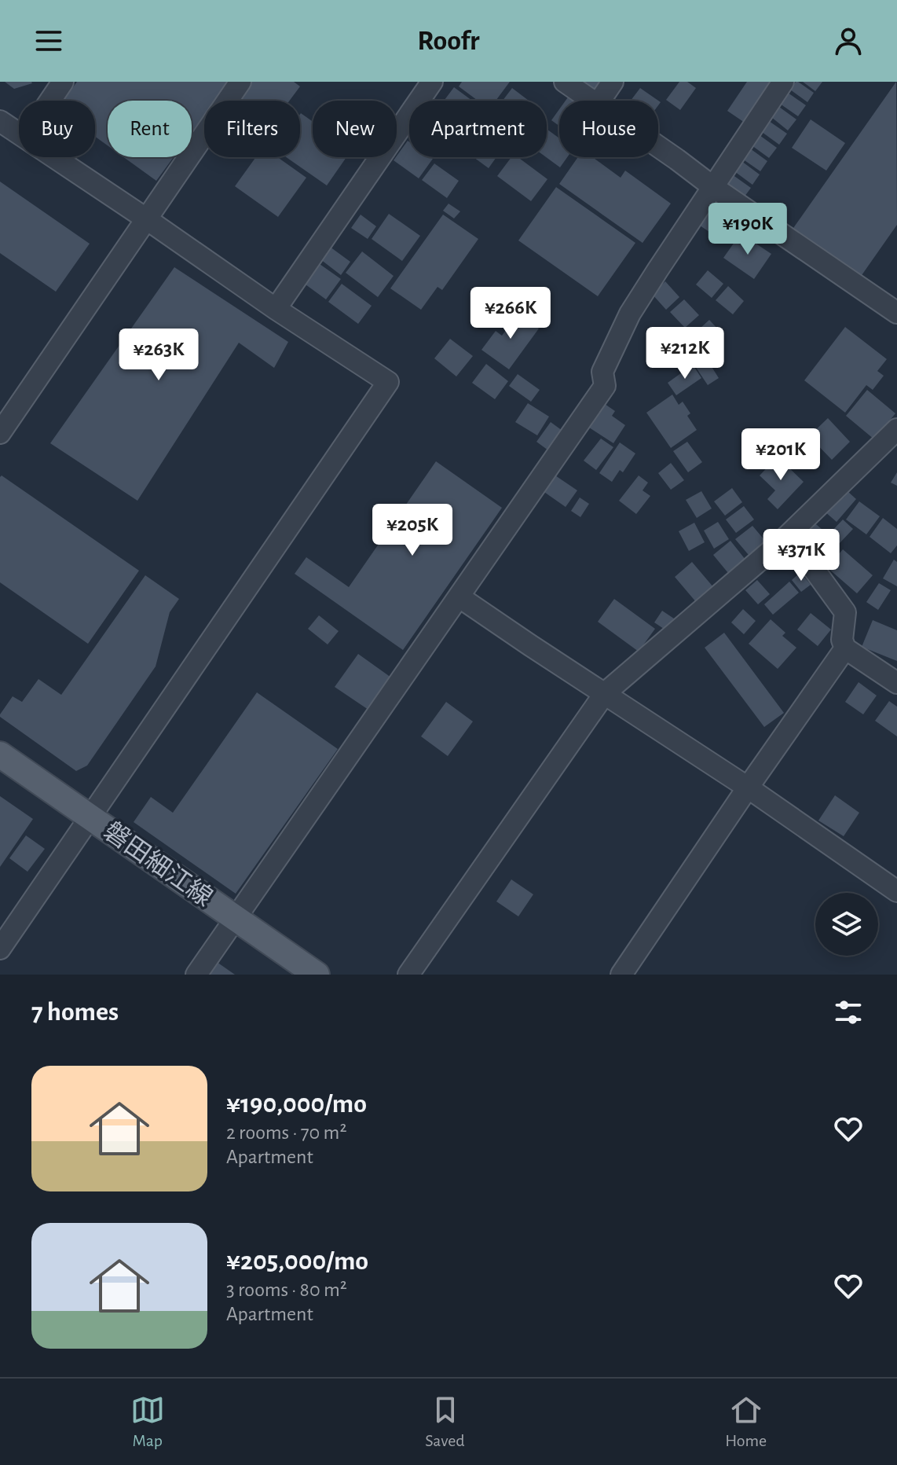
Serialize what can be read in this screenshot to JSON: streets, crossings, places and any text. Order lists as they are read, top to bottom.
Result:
{
  "streets": {
    "main road": ["磐田細江線"]
  },
  "page": {
    "header": "Roofr",
    "chip": [
      "Buy",
      "Rent",
      "Filters",
      "New",
      "Apartment",
      "House"
    ],
    "price": [
      "¥190K",
      "¥266K",
      "¥212K",
      "¥263K",
      "¥201K",
      "¥205K",
      "¥371K"
    ],
    "heading": "7 homes",
    "list": [
      {
        "name": "¥190,000/mo",
        "note": "2 rooms · 70 m² · Apartment"
      },
      {
        "name": "¥205,000/mo",
        "note": "3 rooms · 80 m² · Apartment"
      }
    ],
    "tabs": ["Map", "Saved", "Home"]
  }
}
